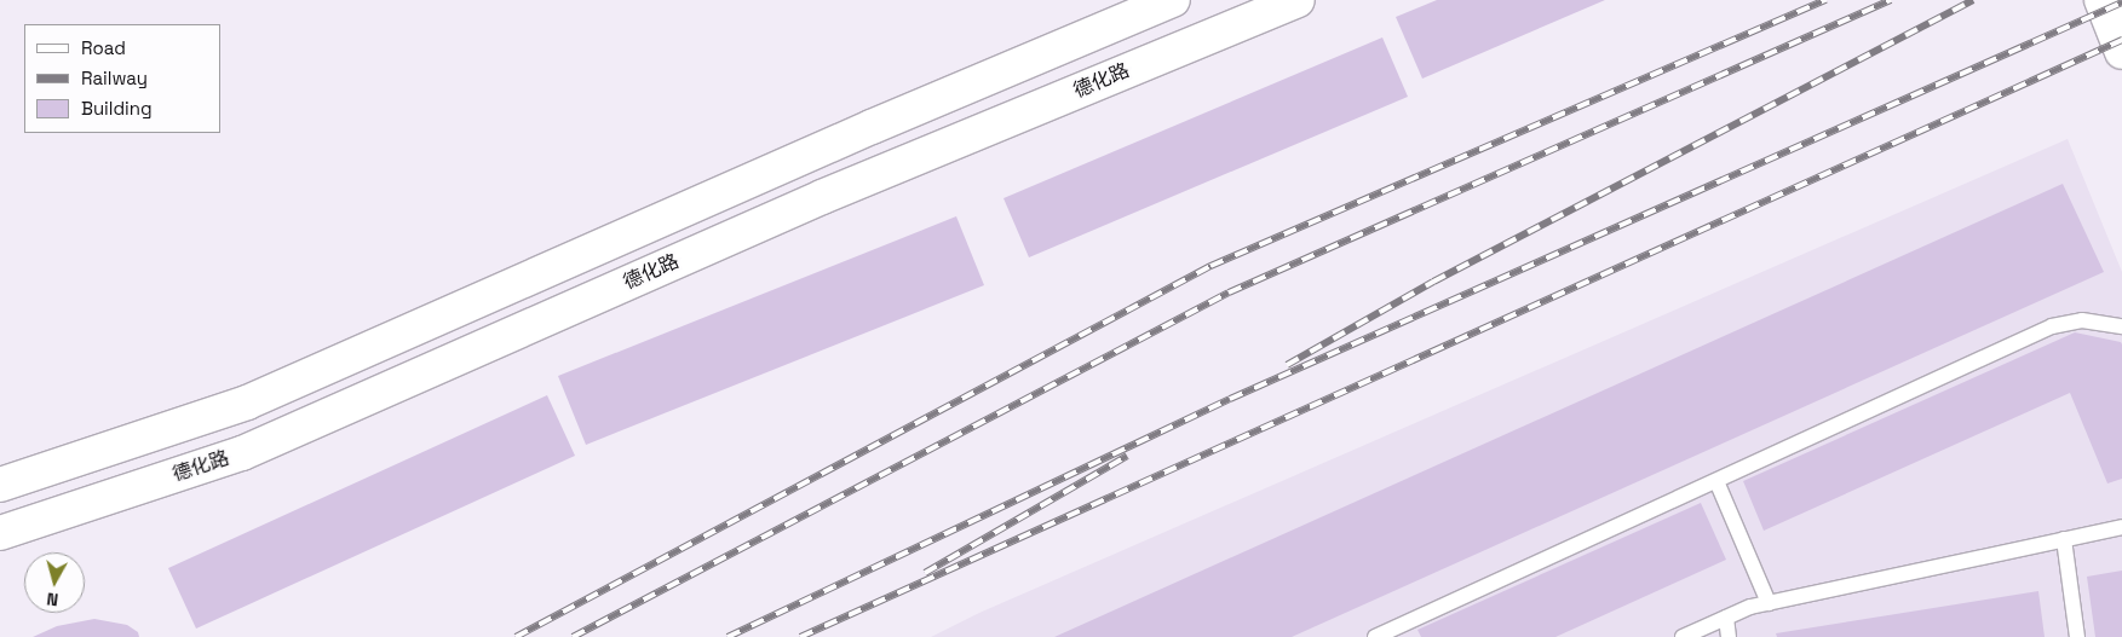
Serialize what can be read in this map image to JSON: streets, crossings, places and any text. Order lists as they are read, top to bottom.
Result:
{
  "streets": {
    "main road": ["德化路"]
  },
  "legend": ["Road", "Railway", "Building"],
  "north": "bottom"
}
